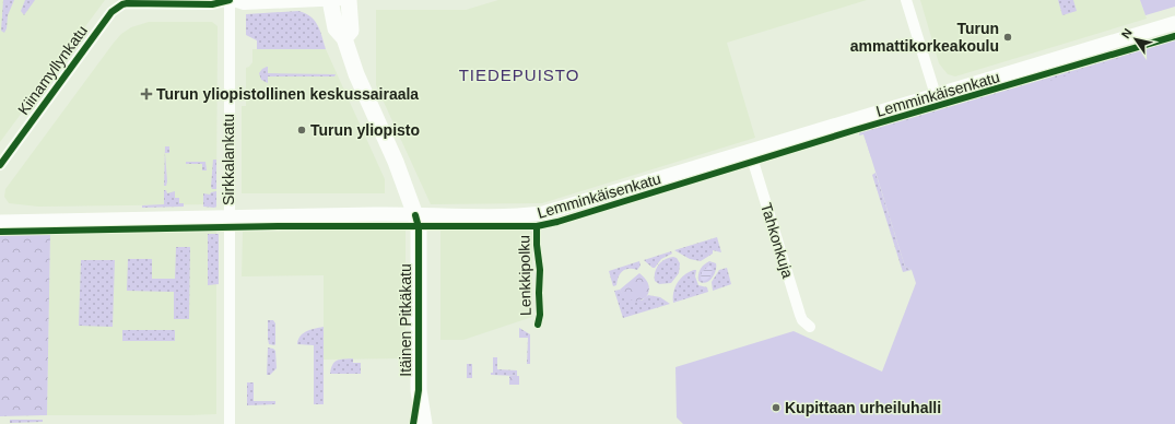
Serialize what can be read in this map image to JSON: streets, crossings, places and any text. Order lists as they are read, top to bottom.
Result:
{
  "streets": {
    "main road": ["Itäinen Pitkäkatu"],
    "street": [
      "Kiinamyllynkatu",
      "Lemminkäisenkatu",
      "Sirkkalankatu",
      "Tahkonkuja"
    ],
    "cycle path": ["Lenkkipolku"]
  },
  "crossings": [
    ["Kiinamyllynkatu", "Sirkkalankatu"],
    ["Lemminkäisenkatu", "Sirkkalankatu"],
    ["Lemminkäisenkatu", "Tahkonkuja"],
    ["Lemminkäisenkatu", "Itäinen Pitkäkatu"]
  ],
  "districts": ["TIEDEPUISTO"],
  "places": {
    "other": ["Turun ammattikorkeakoulu", "Turun yliopisto", "Kupittaan urheiluhalli"],
    "health": ["Turun yliopistollinen keskussairaala"]
  },
  "north": "top left"
}
